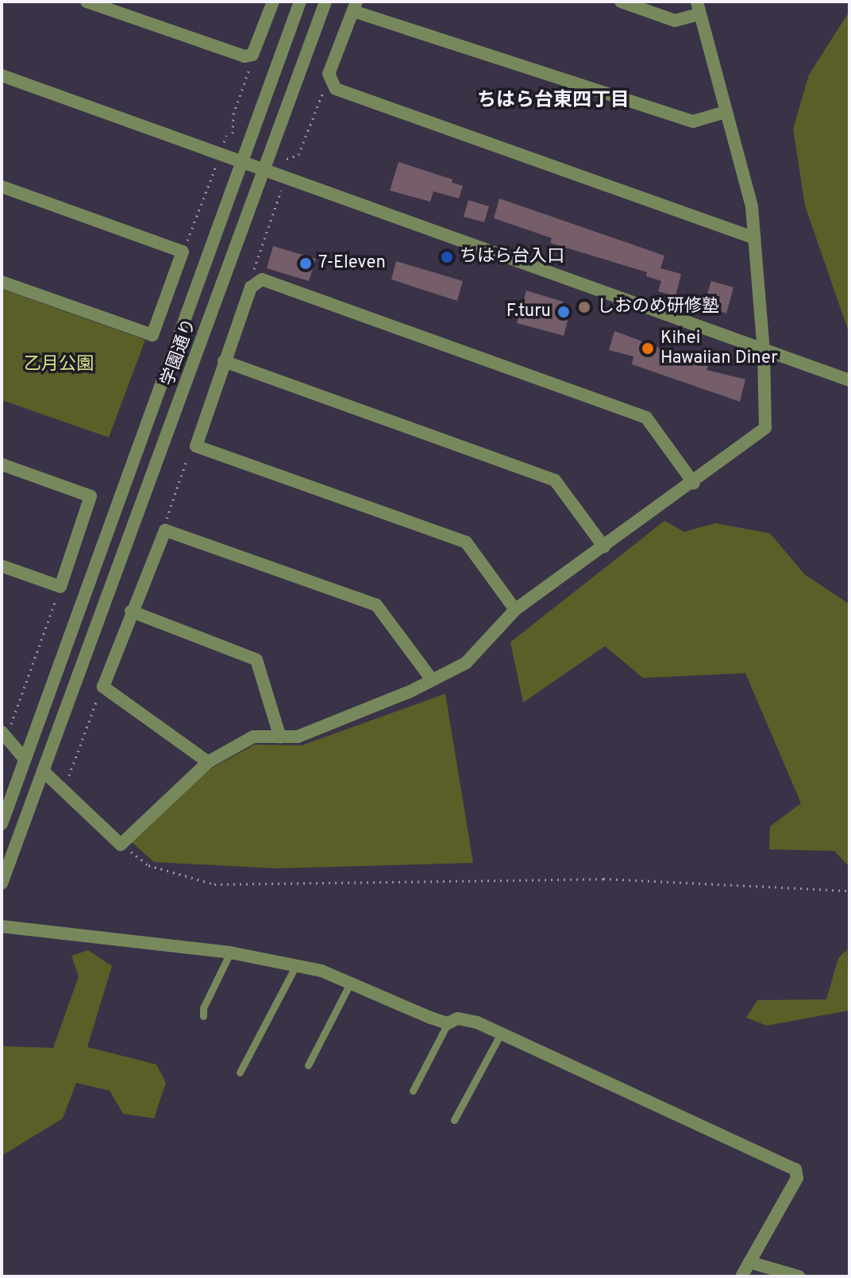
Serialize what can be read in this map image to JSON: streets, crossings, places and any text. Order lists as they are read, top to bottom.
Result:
{
  "streets": {
    "street": ["学園通り"]
  },
  "districts": ["ちはら台東四丁目"],
  "parks": ["乙月公園"],
  "places": [
    "ちはら台入口",
    "7-Eleven",
    "しおのめ研修塾",
    "F.turu",
    "Kihei Hawaiian Diner"
  ]
}
